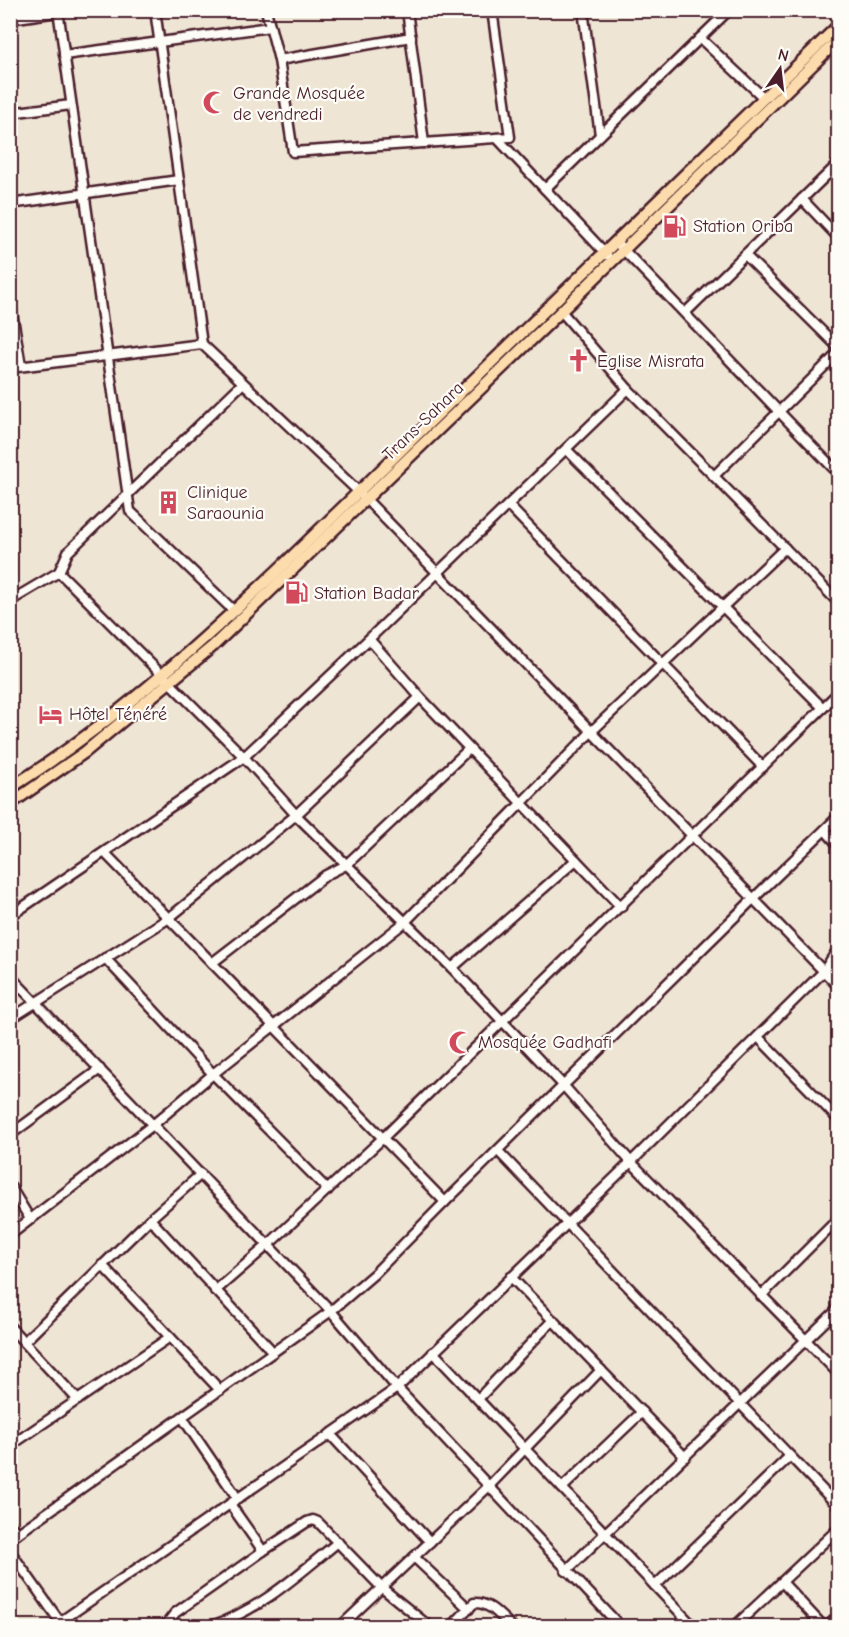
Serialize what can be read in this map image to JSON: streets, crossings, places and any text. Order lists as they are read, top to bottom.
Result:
{
  "streets": {
    "main road": ["Trans-Sahara"]
  },
  "places": {
    "mosque": ["Grande Mosquée de vendredi", "Mosquée Gadhafi"],
    "fuel station": ["Station Oriba", "Station Badar"],
    "church": ["Eglise Misrata"],
    "building": ["Clinique Saraounia"],
    "hotel": ["Hôtel Ténéré"]
  },
  "north": "top"
}
